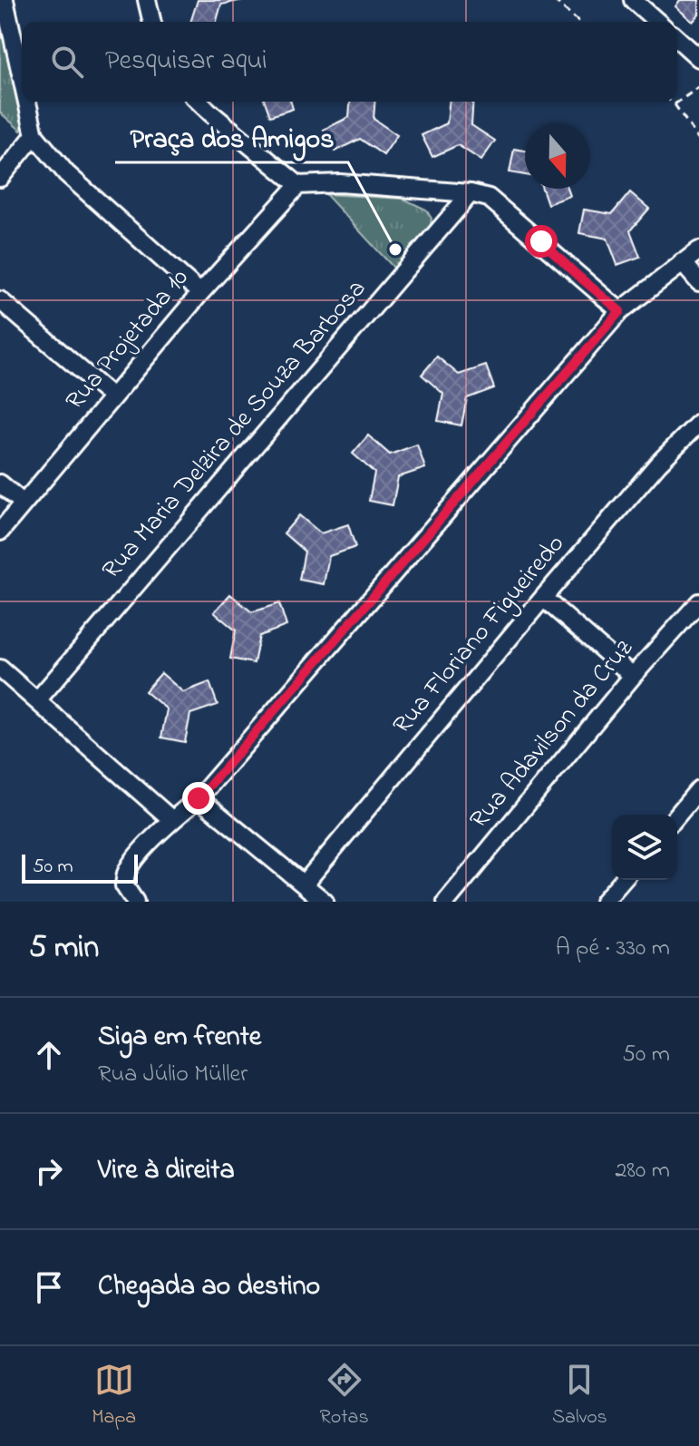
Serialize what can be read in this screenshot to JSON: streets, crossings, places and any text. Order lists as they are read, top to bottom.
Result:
{
  "streets": {
    "street": [
      "Rua Projetada 10",
      "Rua Maria Delzira de Souza Barbosa",
      "Rua Floriano Figueiredo",
      "Rua Adavilson da Cruz"
    ]
  },
  "places": ["Praça dos Amigos"],
  "scale_bar": "50 m",
  "north": "bottom",
  "page": {
    "search": "Pesquisar aqui",
    "scale": "50 m",
    "heading": ["5 min", "A pé · 330 m"],
    "list": [
      ["Siga em frente", "Rua Júlio Müller", "50 m"],
      ["Vire à direita", "280 m"],
      "Chegada ao destino"
    ],
    "nav": ["Mapa", "Rotas", "Salvos"]
  }
}
